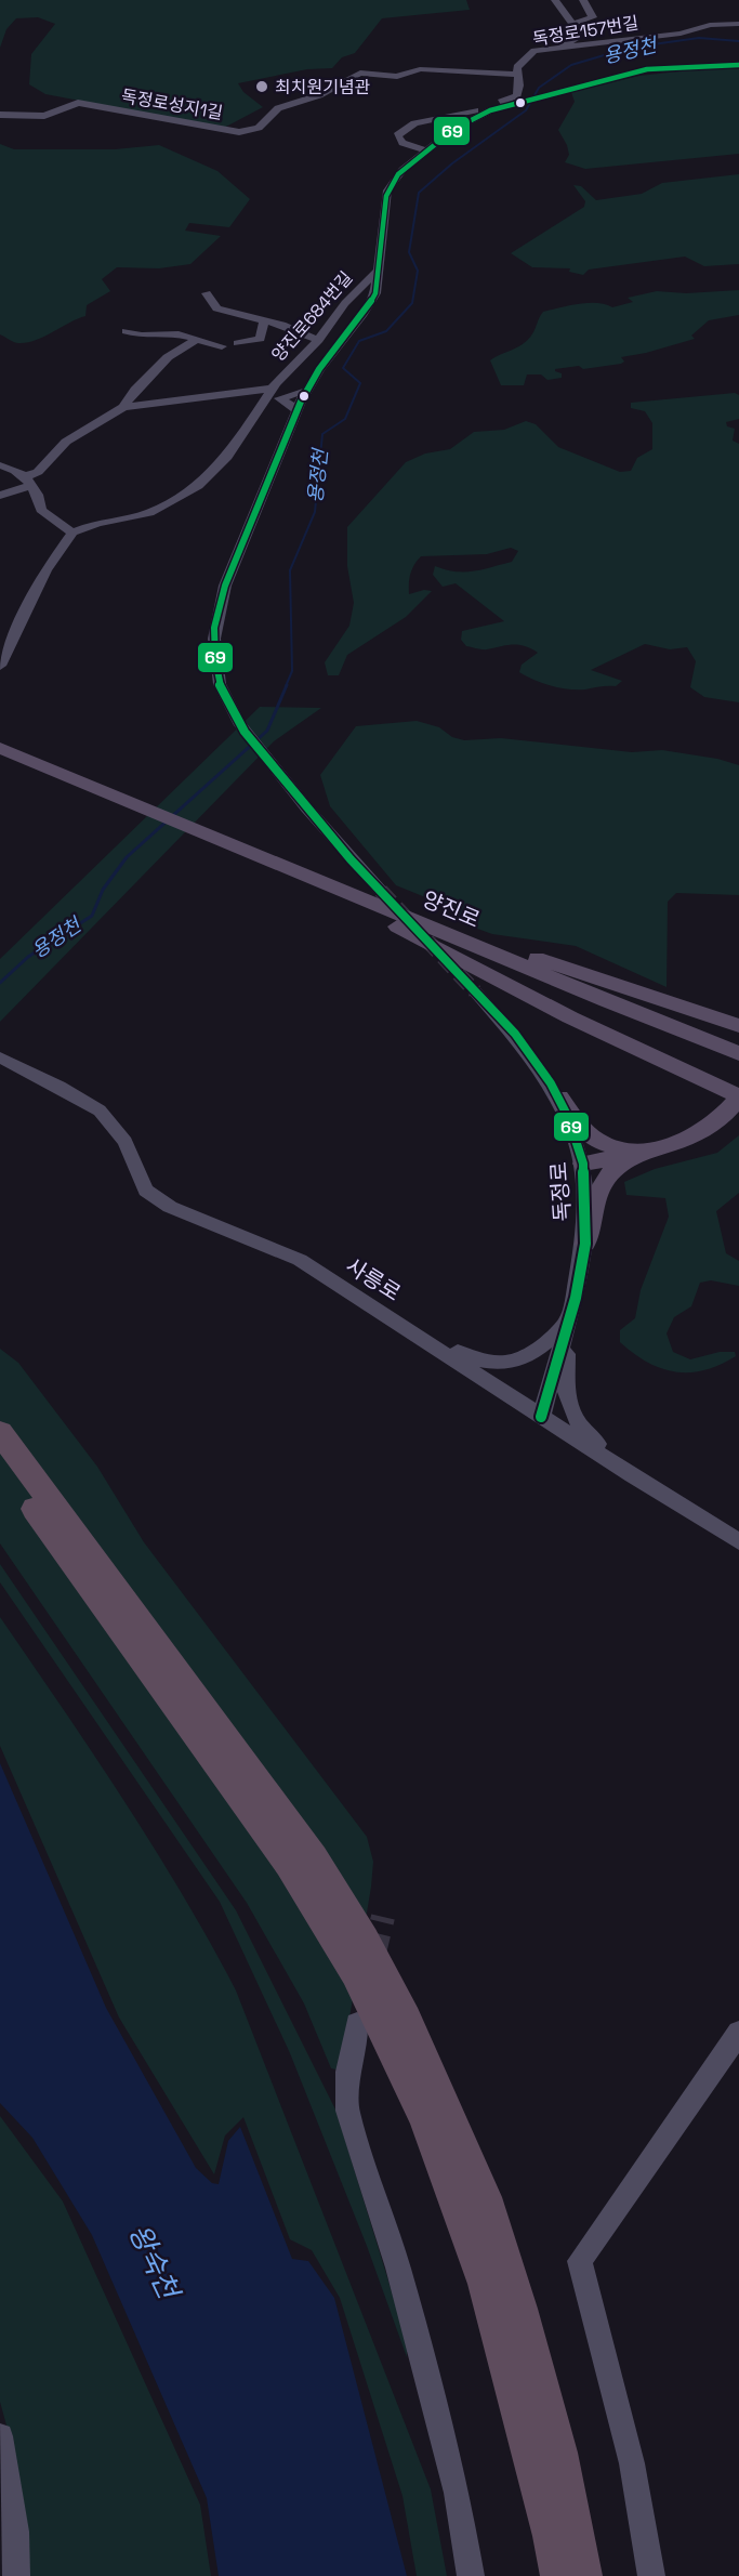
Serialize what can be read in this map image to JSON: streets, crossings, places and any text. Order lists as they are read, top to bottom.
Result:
{
  "streets": {
    "main road": ["양진로"],
    "street": [
      "독정로157번길",
      "독정로성지1길",
      "양진로684번길",
      "독정로",
      "사릉로"
    ]
  },
  "crossings": [
    ["독정로157번길", "독정로성지1길"],
    ["독정로", "사릉로"]
  ],
  "water": ["용정천", "왕숙천"],
  "places": ["최치원기념관"],
  "lines": ["transit line 69"]
}
